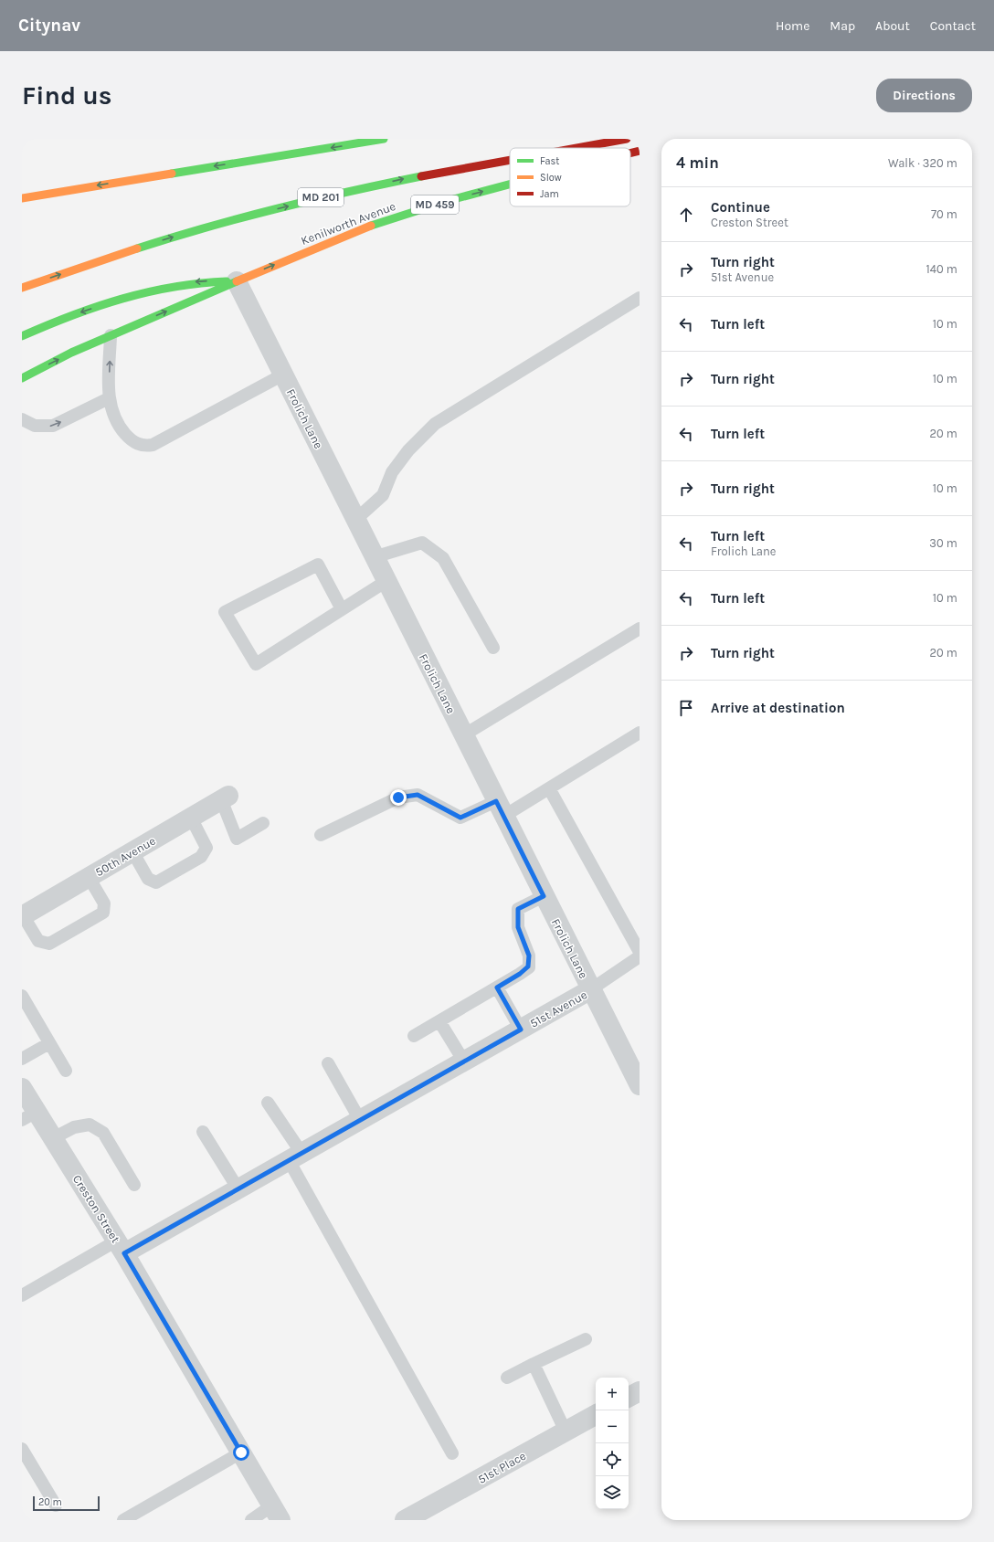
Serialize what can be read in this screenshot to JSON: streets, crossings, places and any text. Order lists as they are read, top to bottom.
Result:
{
  "streets": {
    "main road": ["MD 201", "MD 459", "Kenilworth Avenue"],
    "street": [
      "Frolich Lane",
      "50th Avenue",
      "51st Avenue",
      "Creston Street",
      "51st Place"
    ]
  },
  "crossings": [
    ["Kenilworth Avenue", "Frolich Lane"],
    ["Frolich Lane", "51st Avenue"],
    ["51st Avenue", "Creston Street"]
  ],
  "legend": ["Fast", "Slow", "Jam"],
  "scale_bar": "20 m",
  "page": {
    "header": "Citynav",
    "nav": [
      "Home",
      "Map",
      "About",
      "Contact"
    ],
    "buttons": "Directions",
    "title": "Find us",
    "heading": ["4 min", "Walk · 320 m"],
    "list": [
      ["Continue", "Creston Street", "70 m"],
      ["Turn right", "51st Avenue", "140 m"],
      ["Turn left", "10 m"],
      ["Turn right", "10 m"],
      ["Turn left", "20 m"],
      ["Turn right", "10 m"],
      ["Turn left", "Frolich Lane", "30 m"],
      ["Turn left", "10 m"],
      ["Turn right", "20 m"],
      "Arrive at destination"
    ],
    "map_buttons": ["+", "−"],
    "scale": "20 m"
  }
}
